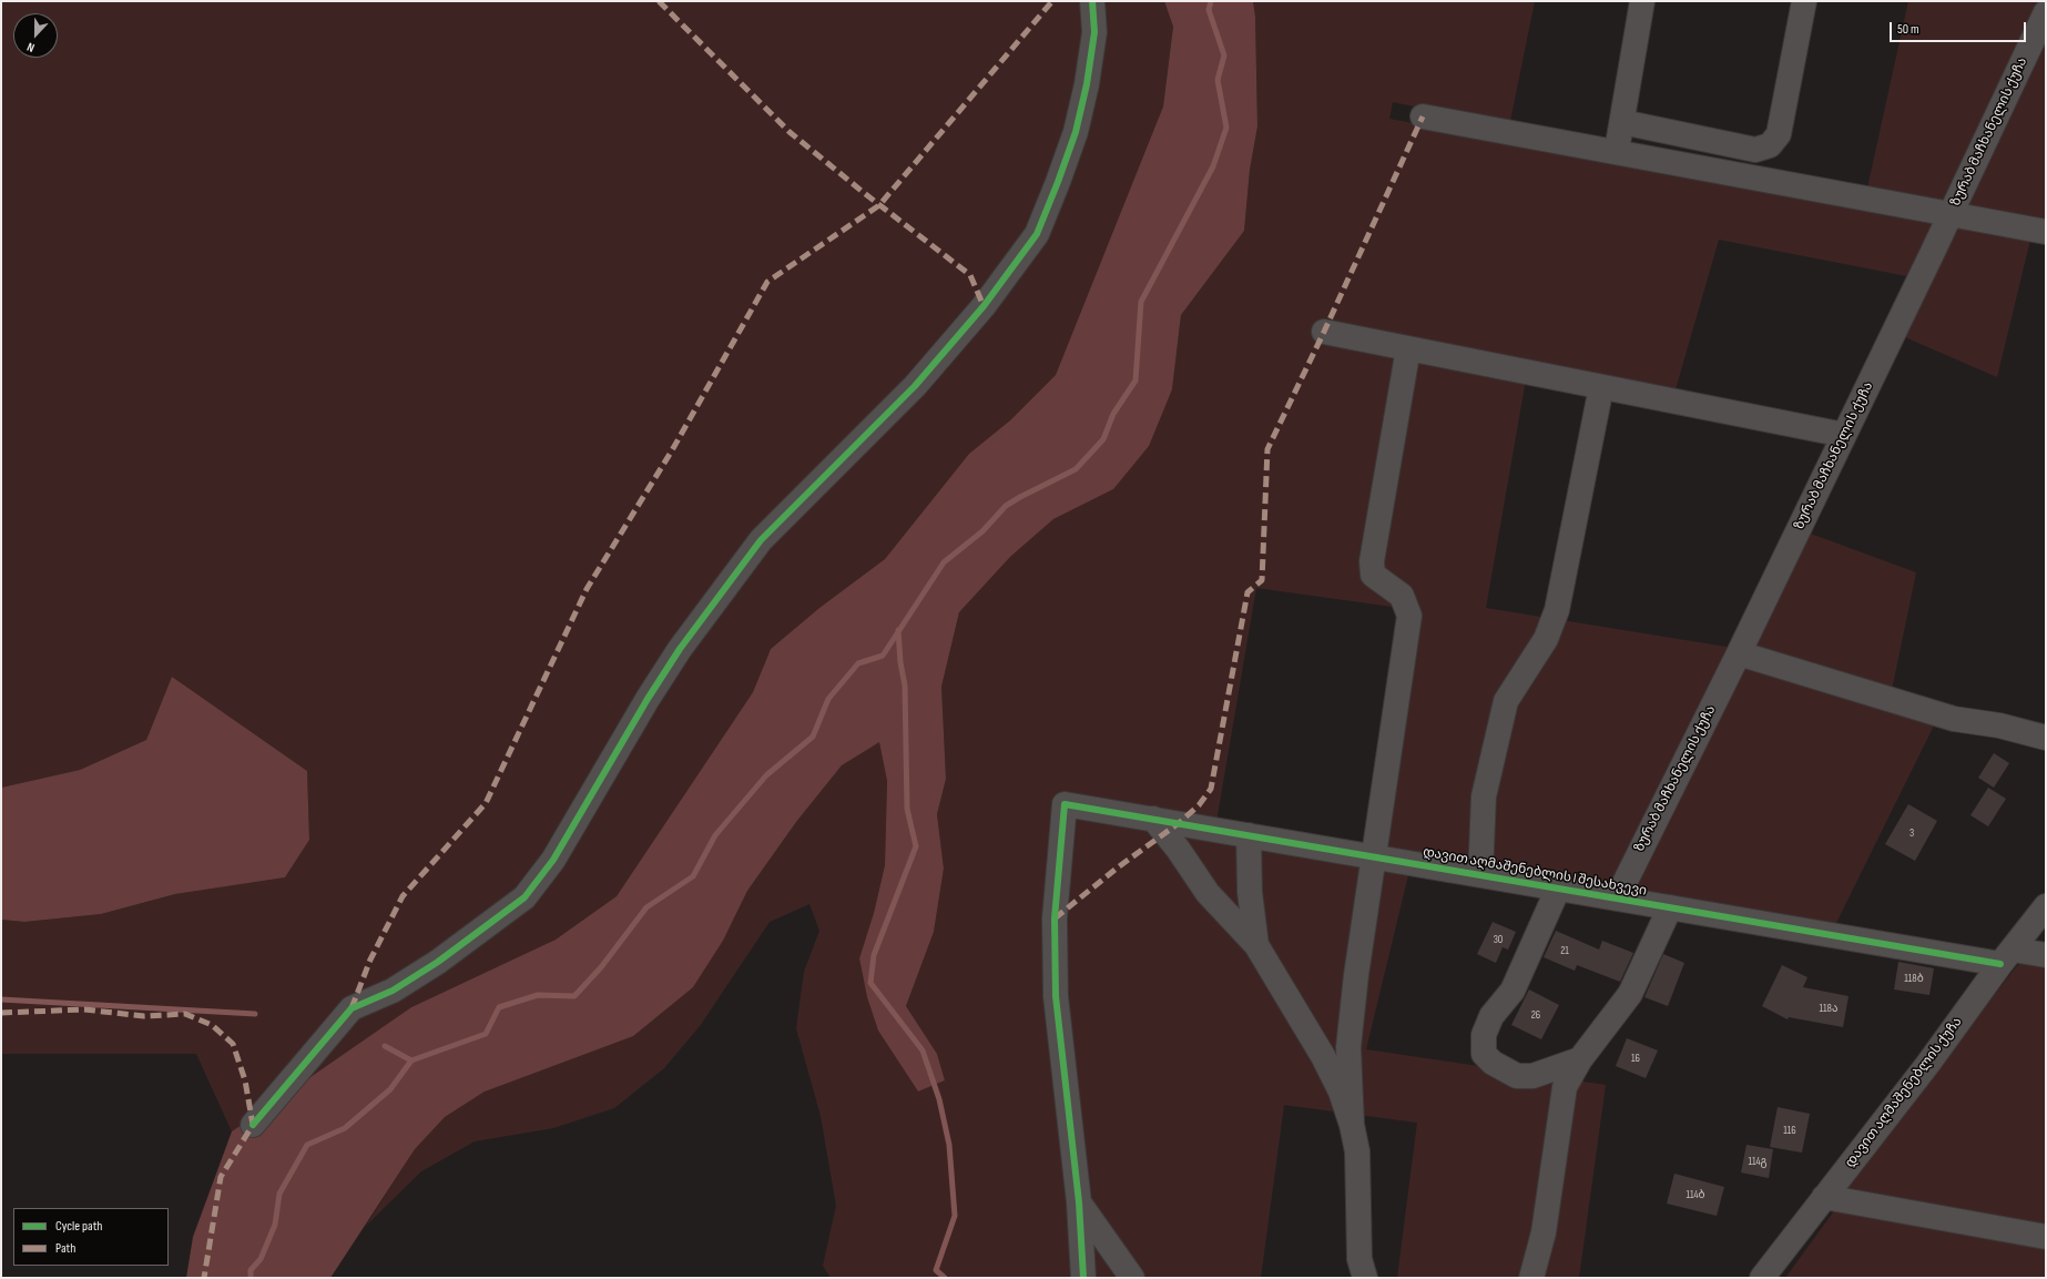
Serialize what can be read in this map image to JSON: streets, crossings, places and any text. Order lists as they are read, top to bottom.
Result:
{
  "streets": {
    "street": ["ზურაბ მაჩხანელის ქუჩა", "დავით აღმაშენებლის I შესახვევი", "დავით აღმაშენებლის ქუჩა"]
  },
  "crossings": [
    ["ზურაბ მაჩხანელის ქუჩა", "დავით აღმაშენებლის I შესახვევი"],
    ["დავით აღმაშენებლის I შესახვევი", "დავით აღმაშენებლის ქუჩა"]
  ],
  "house_numbers": [
    "3",
    "30",
    "21",
    "118ბ",
    "118ა",
    "26",
    "16",
    "116",
    "114გ",
    "114ბ"
  ],
  "legend": ["Cycle path", "Path"],
  "scale_bar": "50 m",
  "north": "bottom"
}
